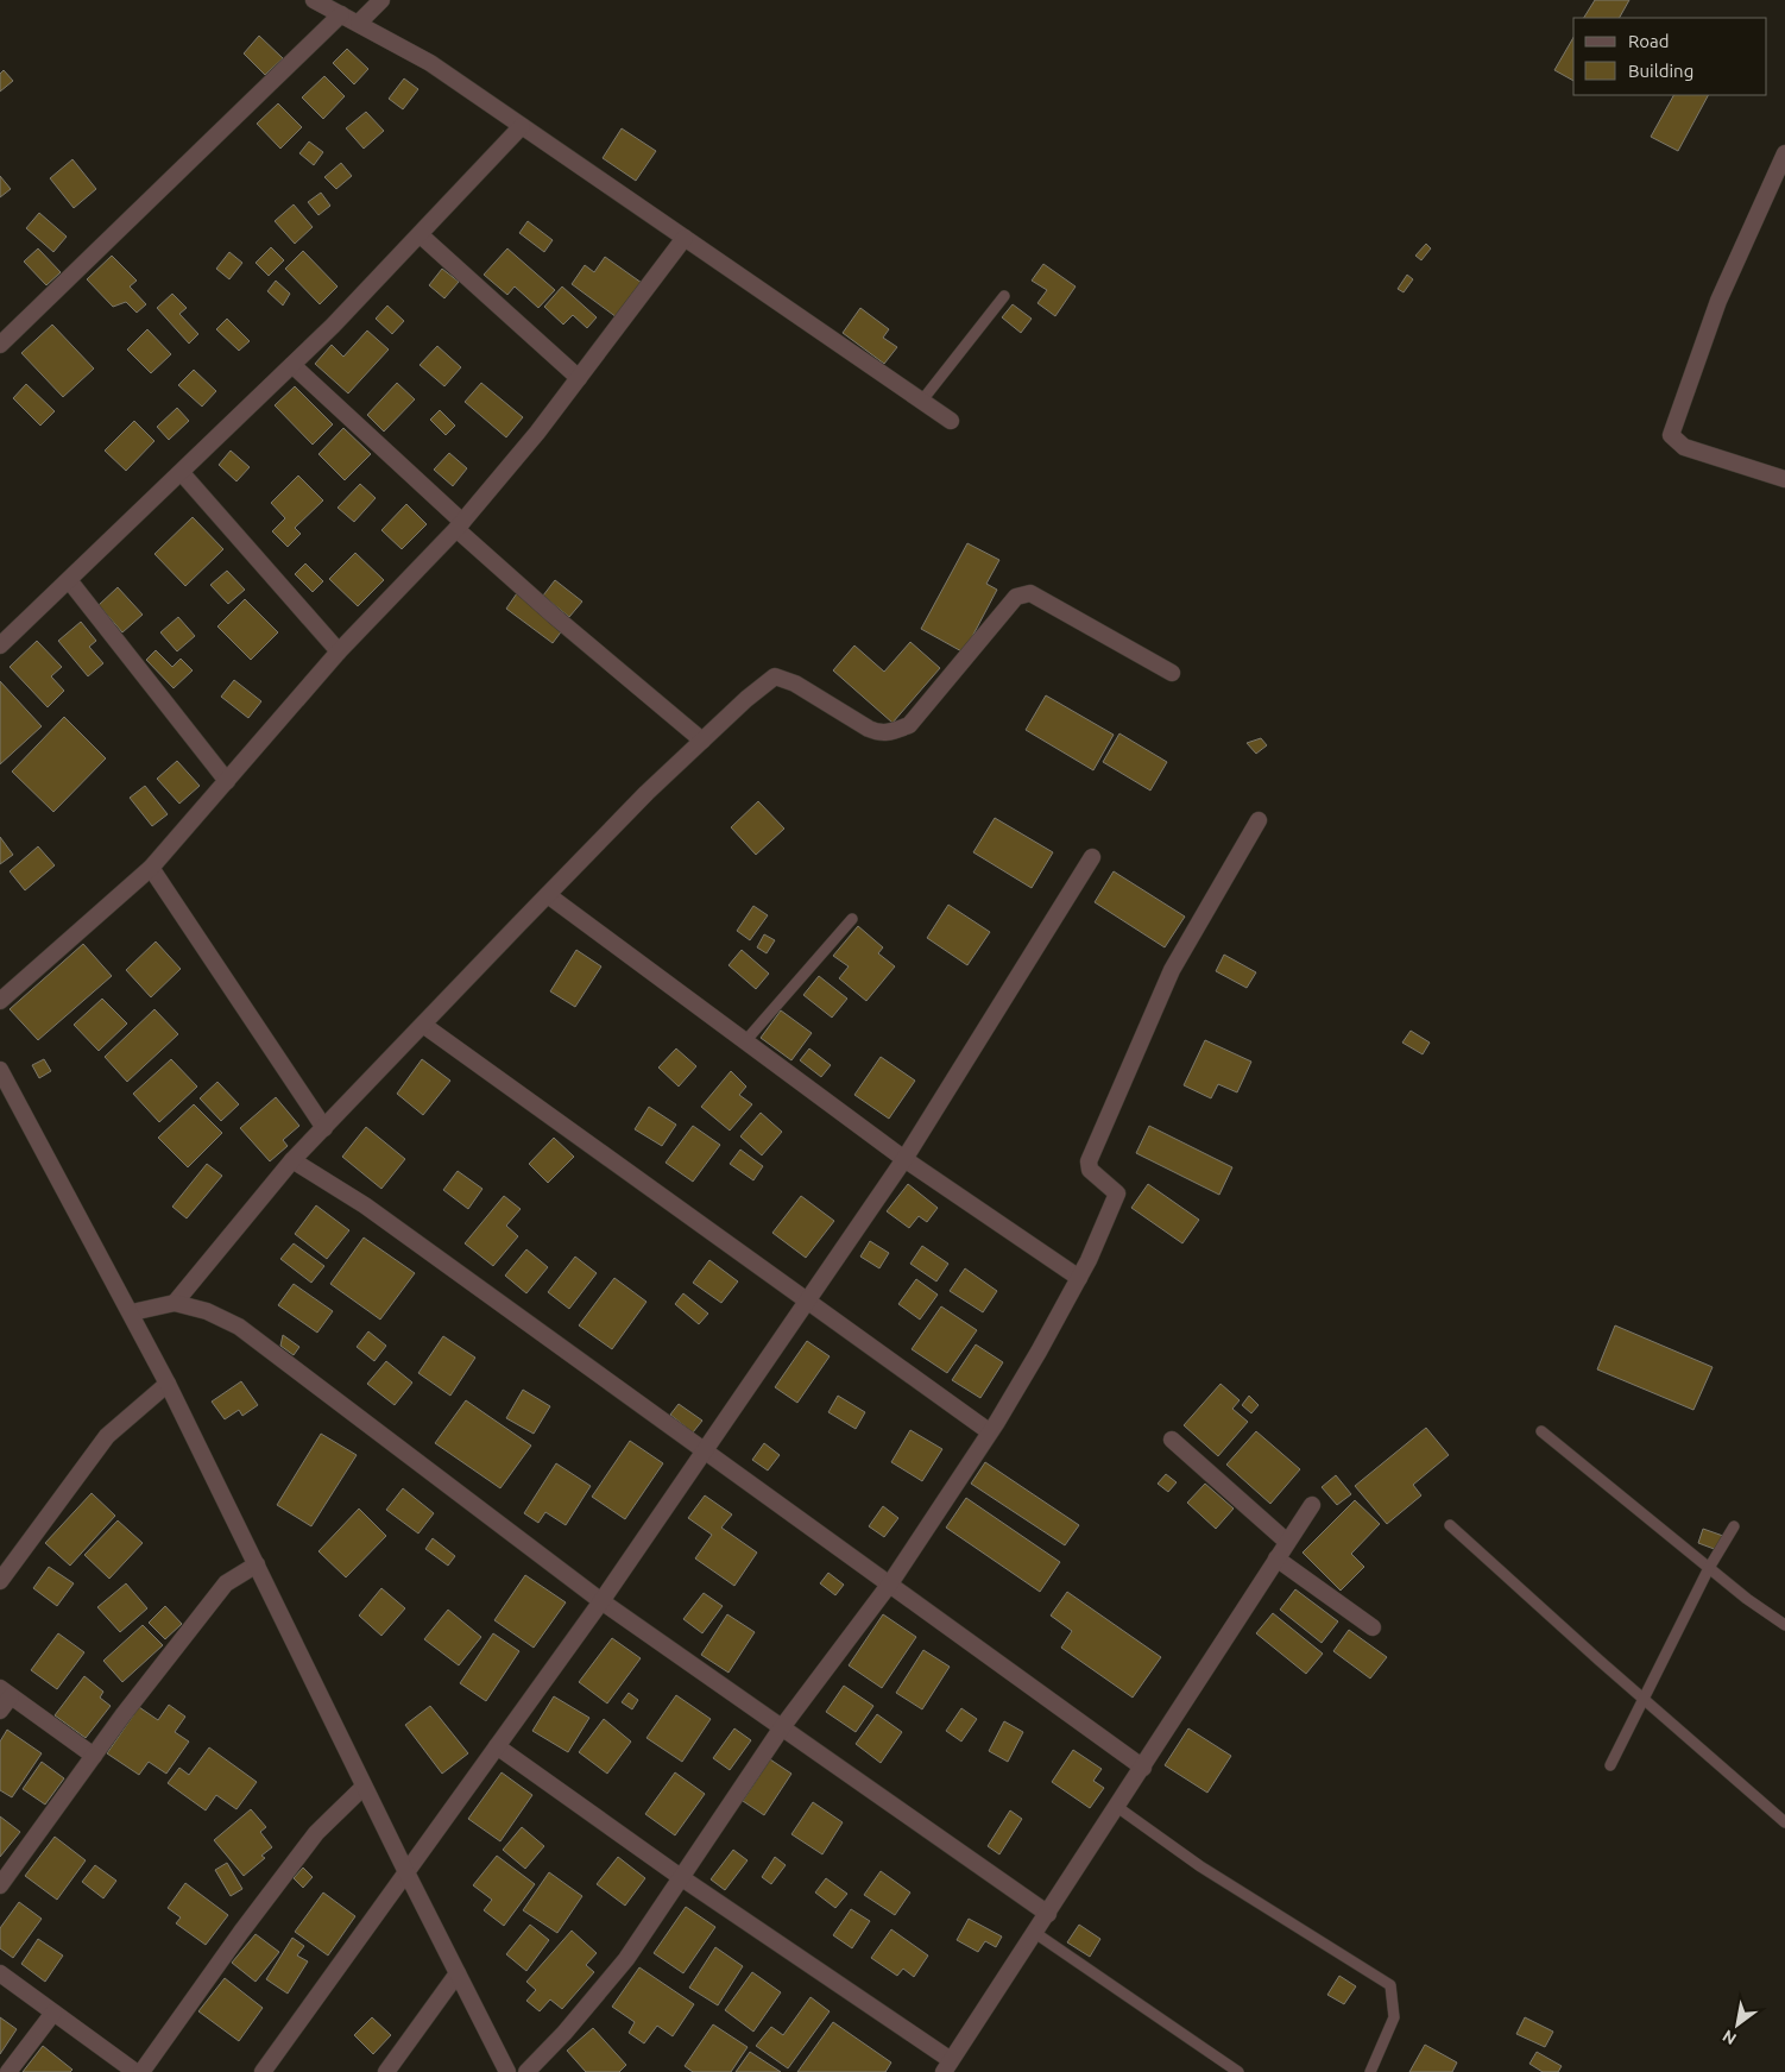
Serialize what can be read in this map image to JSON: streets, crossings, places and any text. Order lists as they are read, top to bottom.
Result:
{
  "legend": ["Road", "Building"],
  "north": "bottom left"
}
